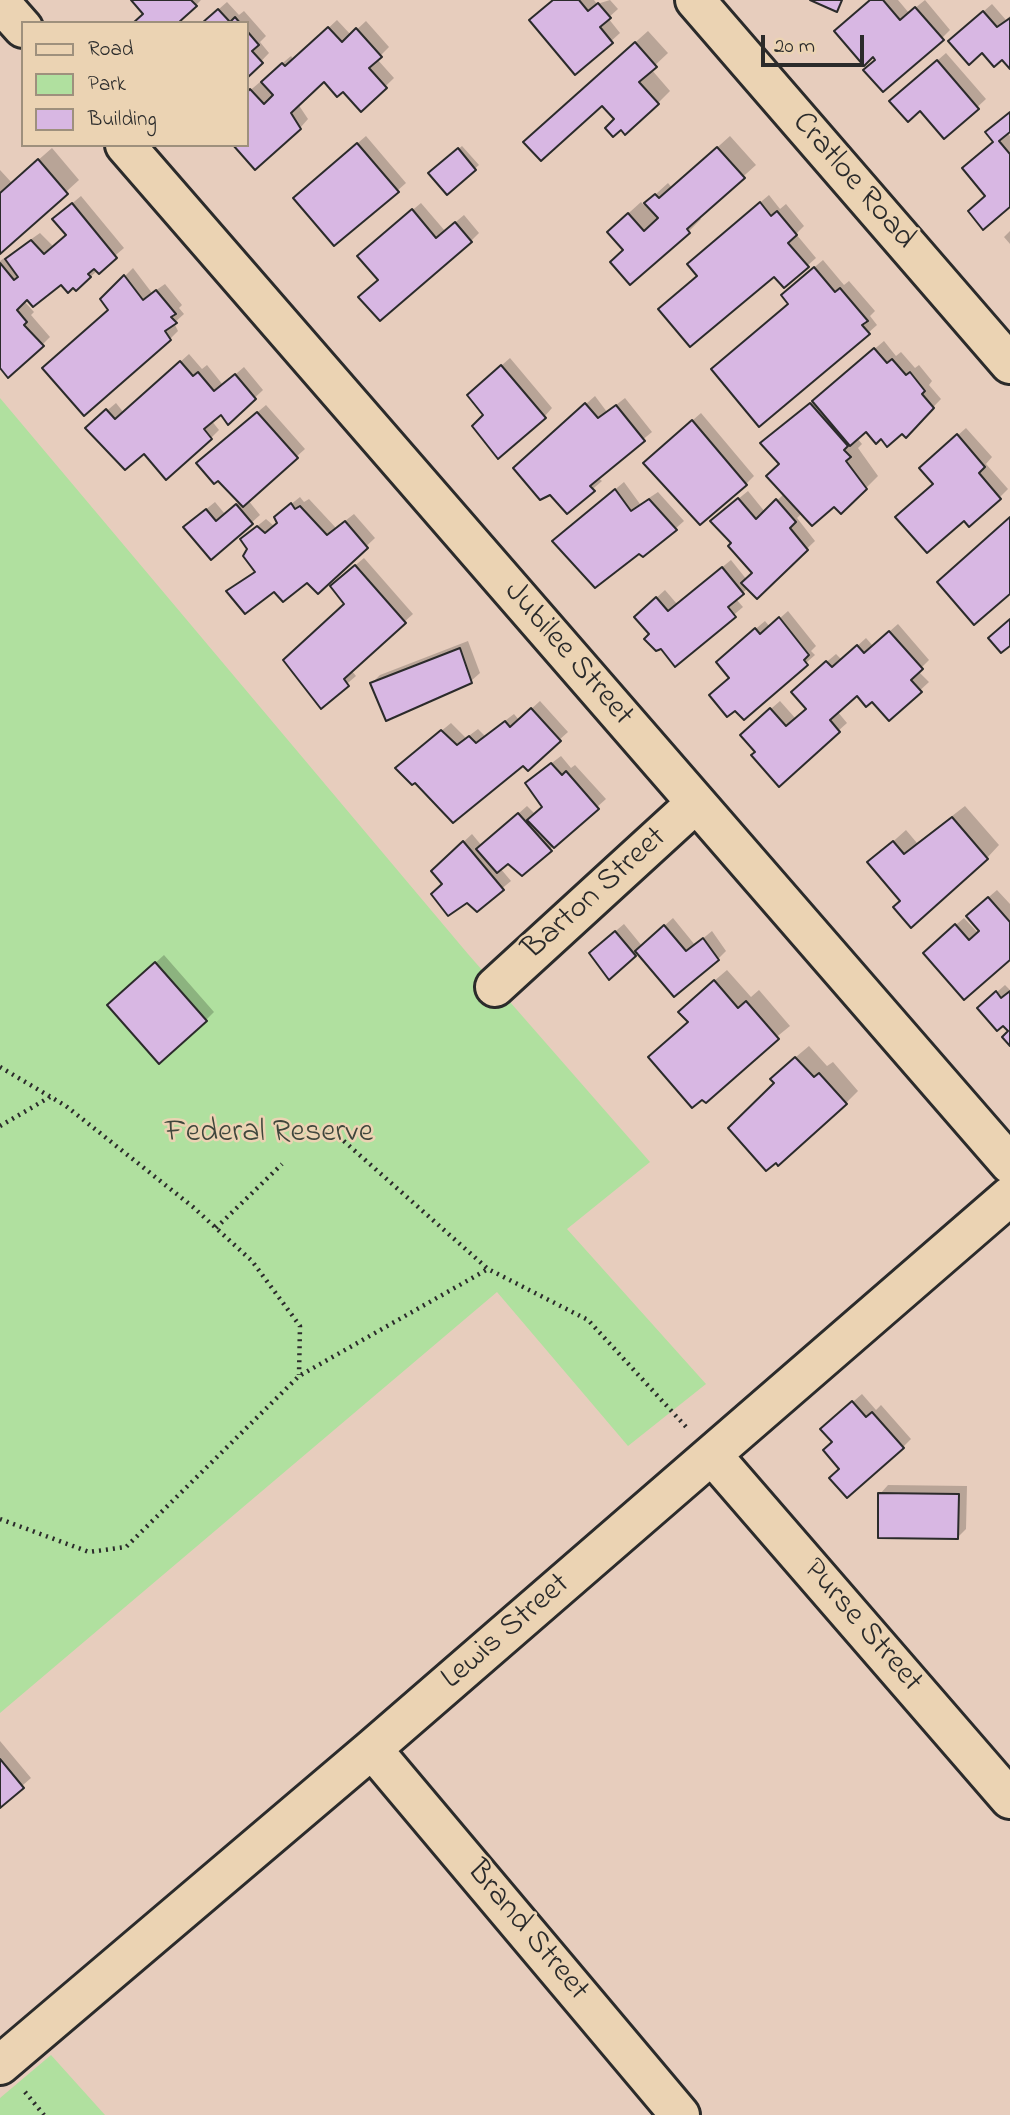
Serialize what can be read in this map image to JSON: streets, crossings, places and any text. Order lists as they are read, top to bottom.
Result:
{
  "streets": {
    "street": [
      "Cratloe Road",
      "Jubilee Street",
      "Barton Street",
      "Purse Street",
      "Lewis Street",
      "Brand Street"
    ]
  },
  "crossings": [
    ["Jubilee Street", "Barton Street"],
    ["Purse Street", "Lewis Street"],
    ["Lewis Street", "Brand Street"]
  ],
  "parks": ["Federal Reserve"],
  "legend": ["Road", "Park", "Building"],
  "scale_bar": "20 m"
}
